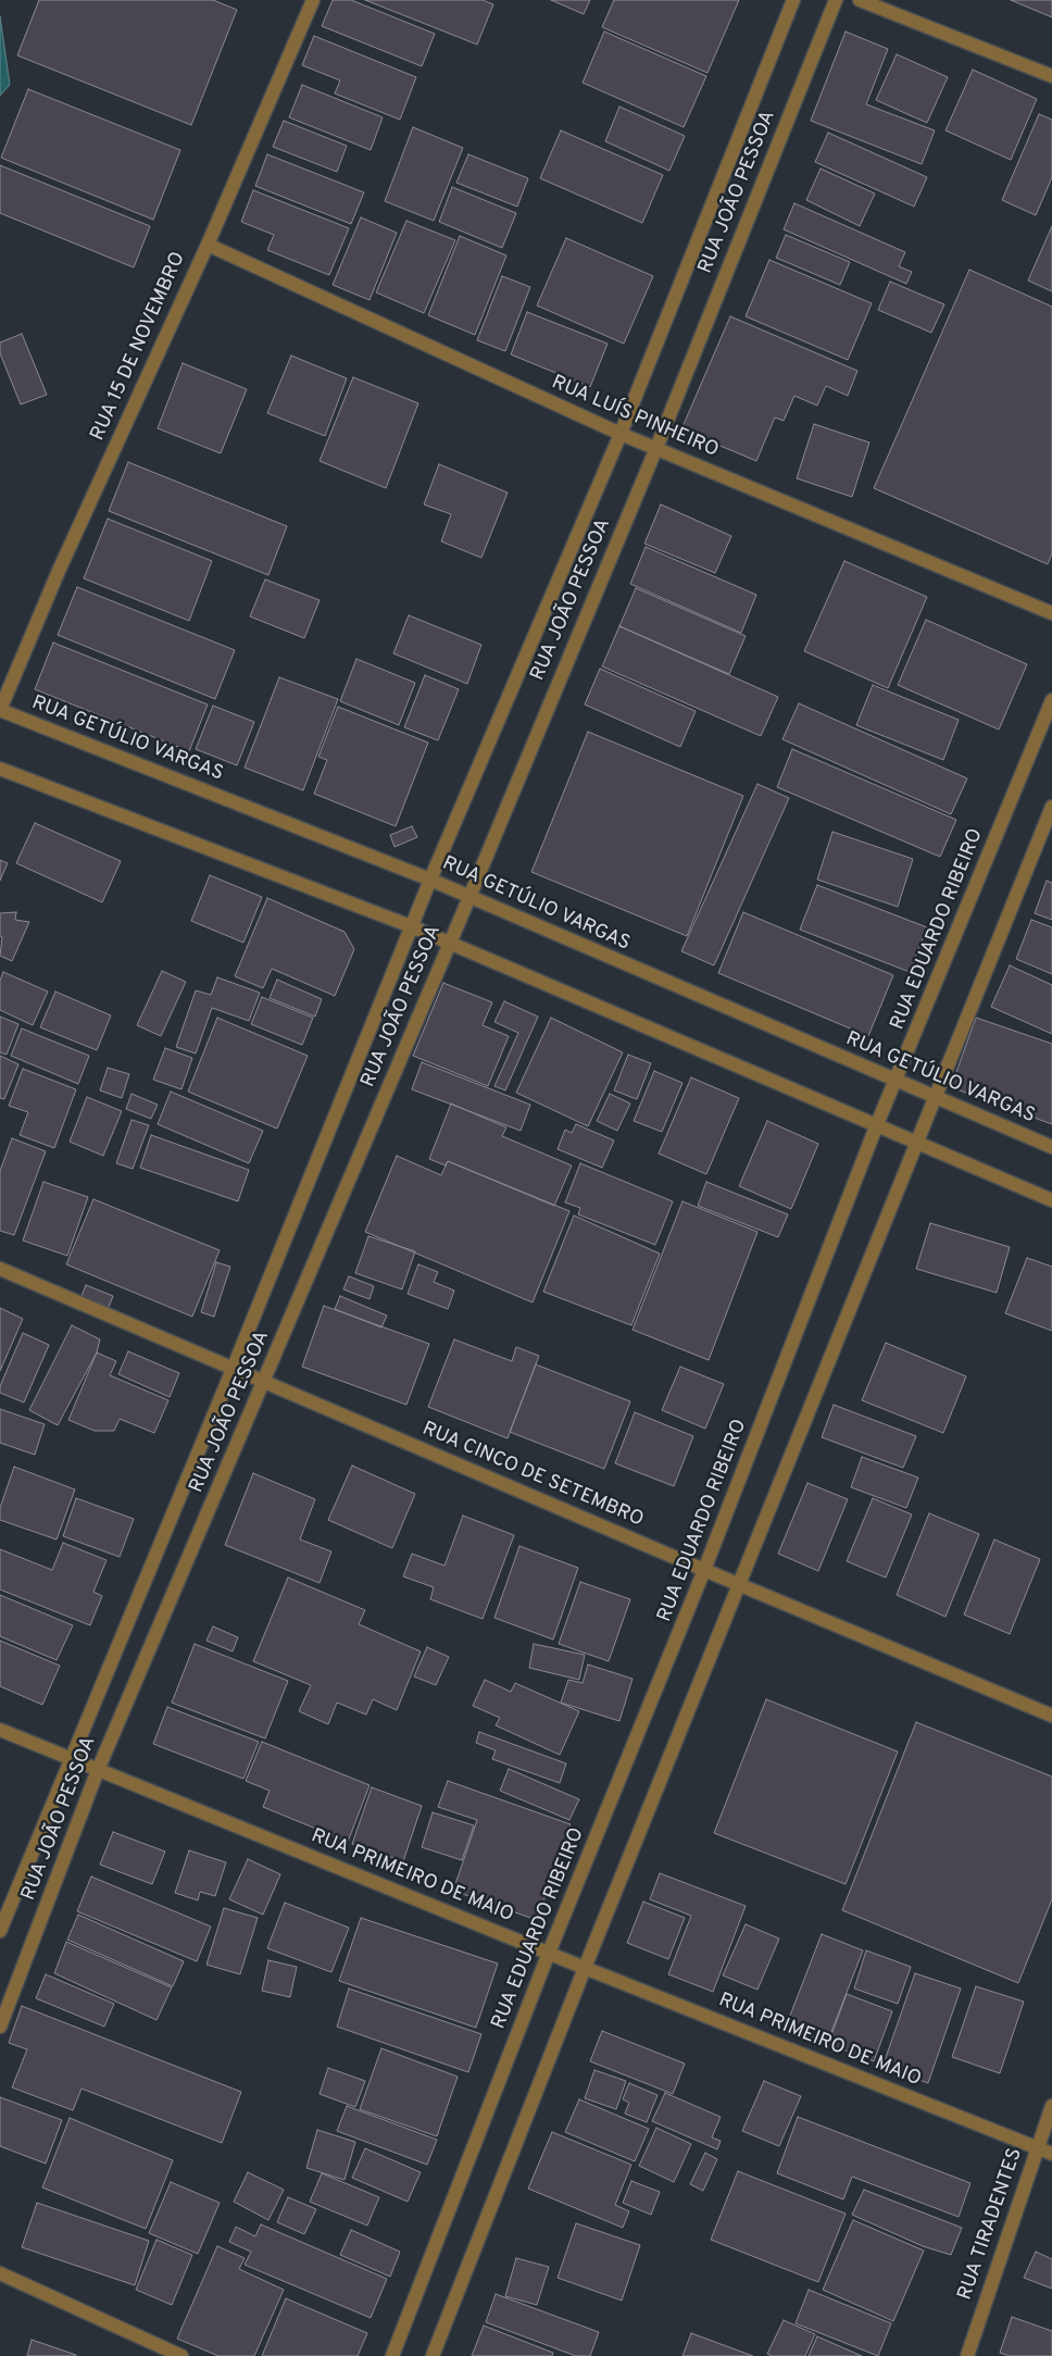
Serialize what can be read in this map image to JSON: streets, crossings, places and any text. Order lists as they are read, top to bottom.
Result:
{
  "streets": {
    "street": [
      "RUA JOÃO PESSOA",
      "RUA 15 DE NOVEMBRO",
      "RUA LUÍS PINHEIRO",
      "RUA GETÚLIO VARGAS",
      "RUA EDUARDO RIBEIRO",
      "RUA CINCO DE SETEMBRO",
      "RUA PRIMEIRO DE MAIO",
      "RUA TIRADENTES"
    ]
  },
  "crossings": [
    ["RUA JOÃO PESSOA", "RUA LUÍS PINHEIRO"],
    ["RUA JOÃO PESSOA", "RUA GETÚLIO VARGAS"],
    ["RUA JOÃO PESSOA", "RUA CINCO DE SETEMBRO"],
    ["RUA JOÃO PESSOA", "RUA PRIMEIRO DE MAIO"],
    ["RUA 15 DE NOVEMBRO", "RUA LUÍS PINHEIRO"],
    ["RUA 15 DE NOVEMBRO", "RUA GETÚLIO VARGAS"],
    ["RUA GETÚLIO VARGAS", "RUA EDUARDO RIBEIRO"],
    ["RUA EDUARDO RIBEIRO", "RUA CINCO DE SETEMBRO"],
    ["RUA EDUARDO RIBEIRO", "RUA PRIMEIRO DE MAIO"],
    ["RUA PRIMEIRO DE MAIO", "RUA TIRADENTES"]
  ]
}
